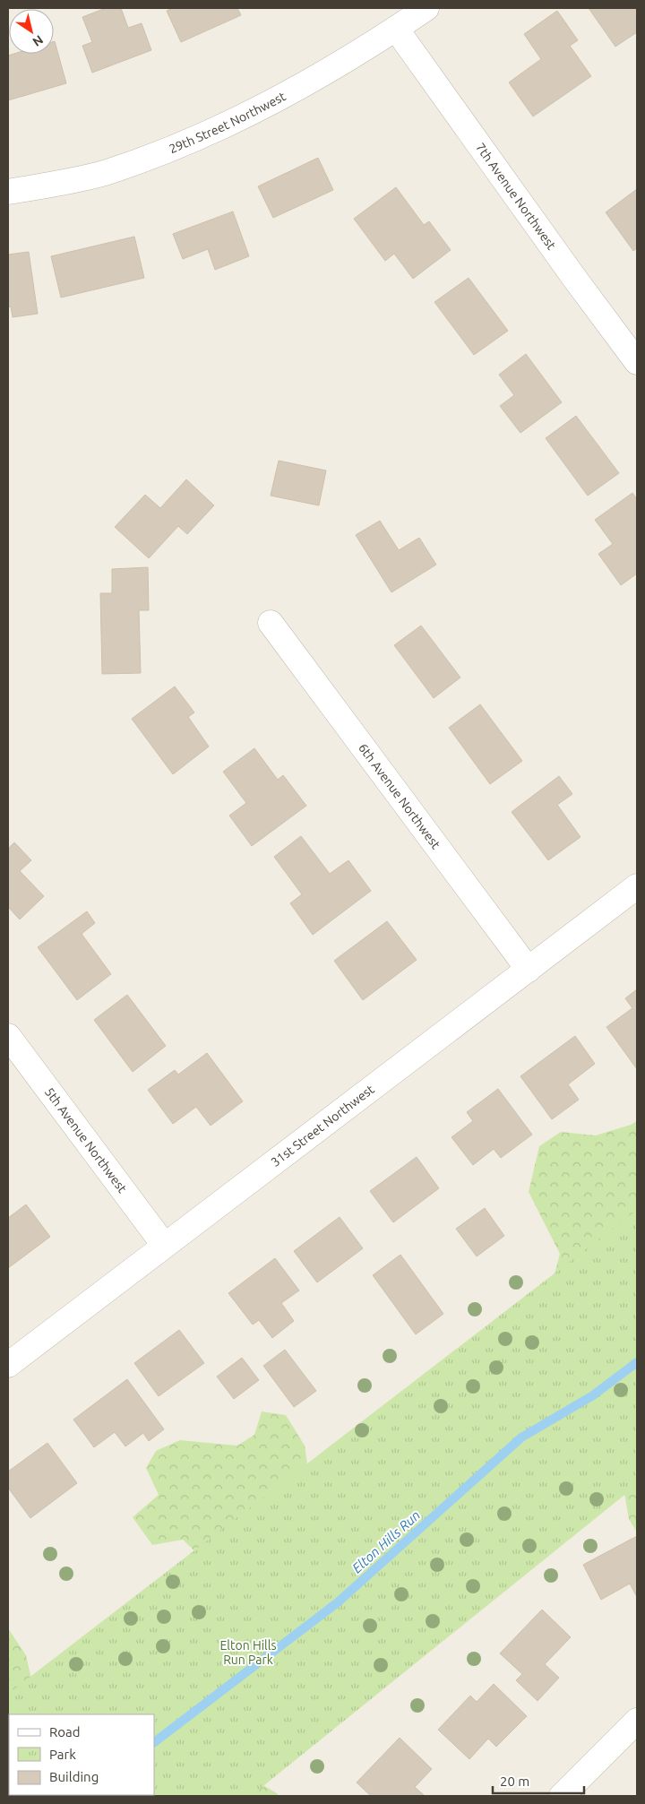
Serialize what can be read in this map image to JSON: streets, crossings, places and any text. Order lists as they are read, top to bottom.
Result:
{
  "streets": {
    "street": [
      "29th Street Northwest",
      "7th Avenue Northwest",
      "6th Avenue Northwest",
      "31st Street Northwest",
      "5th Avenue Northwest"
    ]
  },
  "crossings": [
    ["29th Street Northwest", "7th Avenue Northwest"],
    ["6th Avenue Northwest", "31st Street Northwest"],
    ["31st Street Northwest", "5th Avenue Northwest"]
  ],
  "water": ["Elton Hills Run"],
  "parks": ["Elton Hills Run Park"],
  "legend": ["Road", "Park", "Building"],
  "scale_bar": "20 m",
  "north": "bottom right"
}
